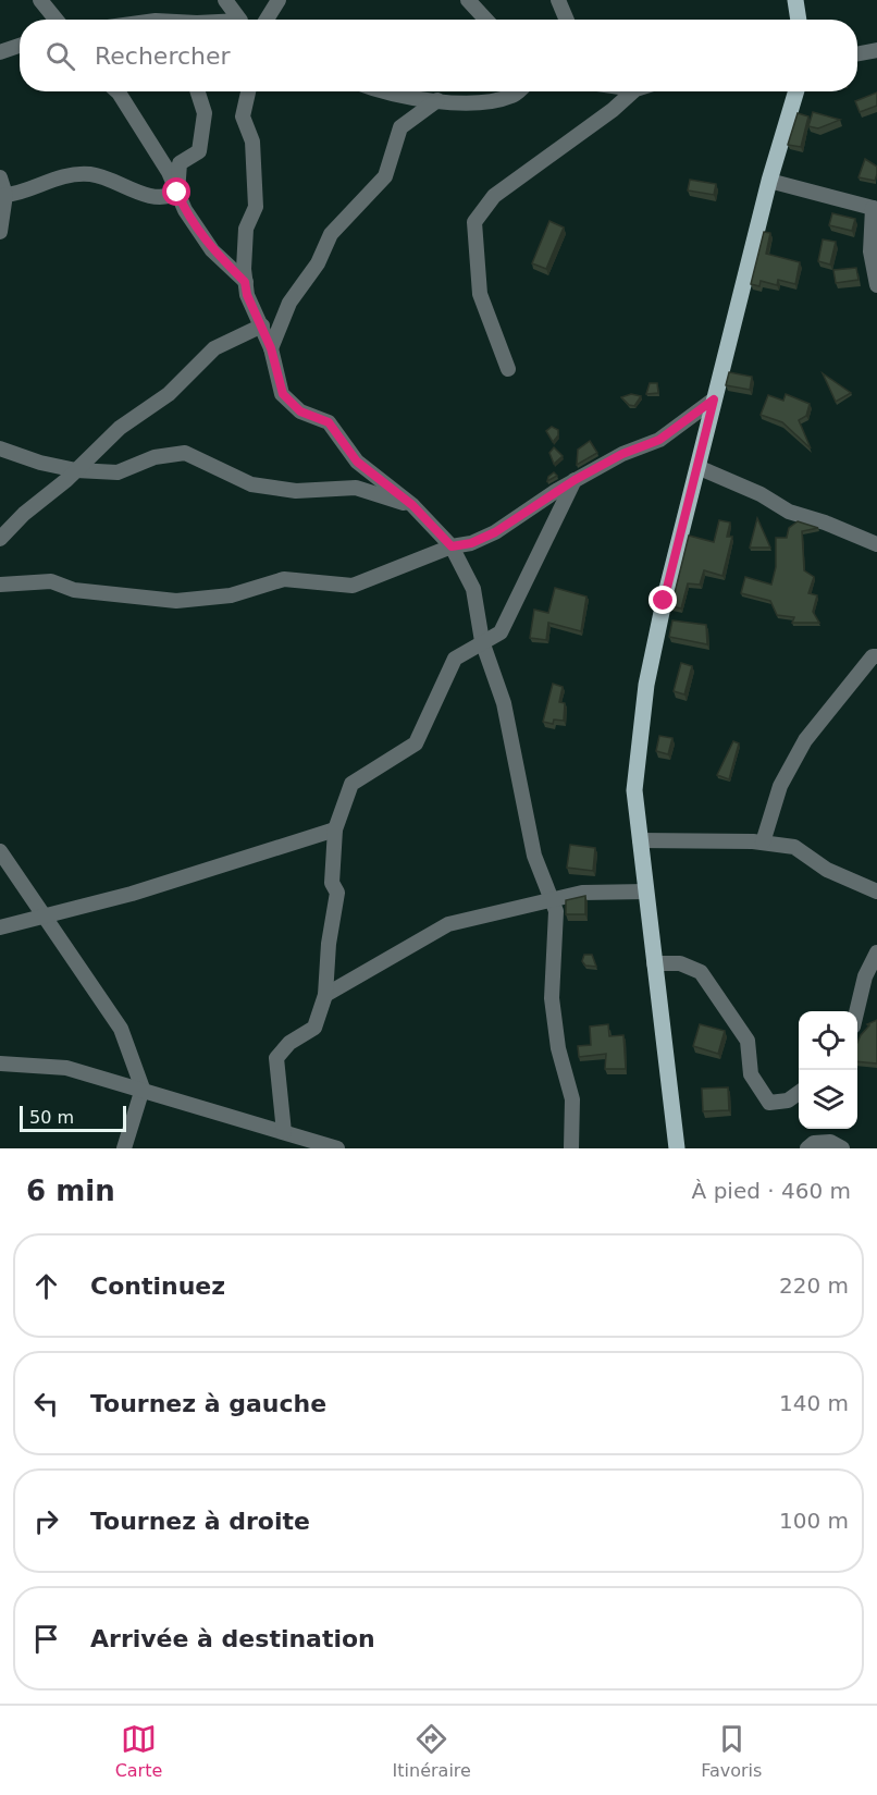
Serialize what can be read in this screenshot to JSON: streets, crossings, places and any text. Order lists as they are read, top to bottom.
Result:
{
  "scale_bar": "50 m",
  "page": {
    "search": "Rechercher",
    "scale": "50 m",
    "heading": ["6 min", "À pied · 460 m"],
    "list": [
      ["Continuez", "220 m"],
      ["Tournez à gauche", "140 m"],
      ["Tournez à droite", "100 m"],
      "Arrivée à destination"
    ],
    "nav": ["Carte", "Itinéraire", "Favoris"]
  }
}
